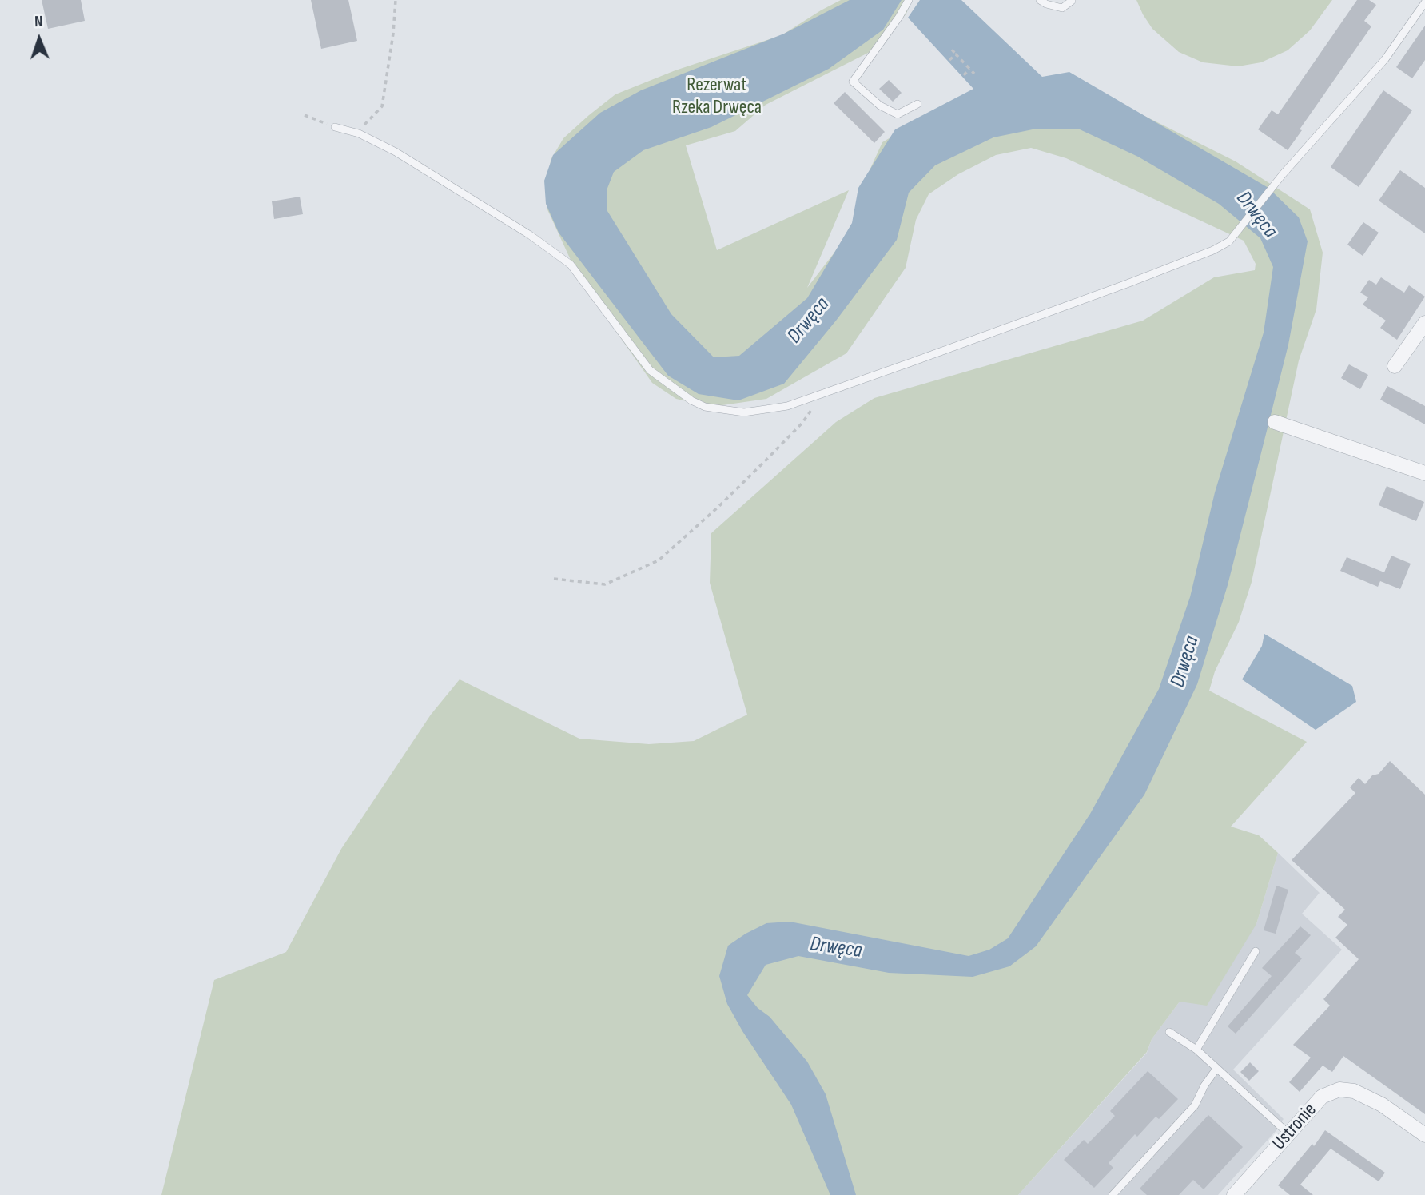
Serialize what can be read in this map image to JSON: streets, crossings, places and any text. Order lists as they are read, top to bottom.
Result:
{
  "streets": {
    "street": ["Ustronie"]
  },
  "water": ["Drwęca"],
  "parks": ["Rezerwat Rzeka Drwęca"],
  "north": "top"
}
